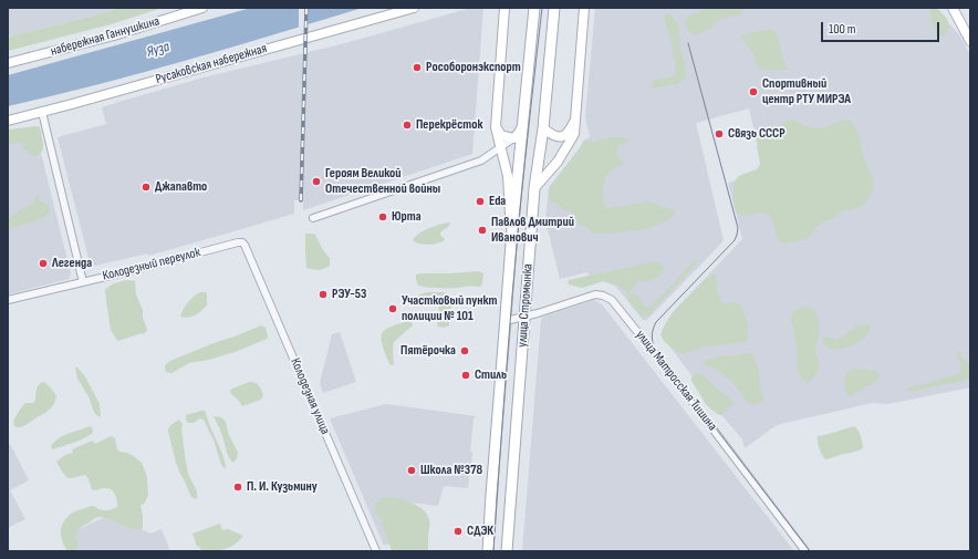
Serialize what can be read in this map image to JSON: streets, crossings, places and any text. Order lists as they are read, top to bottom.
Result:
{
  "streets": {
    "main road": ["набережная Ганнушкина", "Русаковская набережная", "улица Стромынка"],
    "street": ["Колодезный переулок", "улица Матросская Тишина", "Колодезная улица"]
  },
  "crossings": [
    ["Колодезный переулок", "Колодезная улица"],
    ["улица Стромынка", "улица Матросская Тишина"]
  ],
  "water": ["Яуза"],
  "places": [
    "Рособоронэкспорт",
    "Спортивный центр РТУ МИРЭА",
    "Перекрёсток",
    "Связь СССР",
    "Героям Великой Отечественной войны",
    "Джапавто",
    "Eda",
    "Юрта",
    "Павлов Дмитрий Иванович",
    "Легенда",
    "РЭУ-53",
    "Участковый пункт полиции № 101",
    "Пятёрочка",
    "Стиль",
    "Школа №378",
    "П. И. Кузьмину",
    "СДЭК"
  ],
  "scale_bar": "100 m"
}
